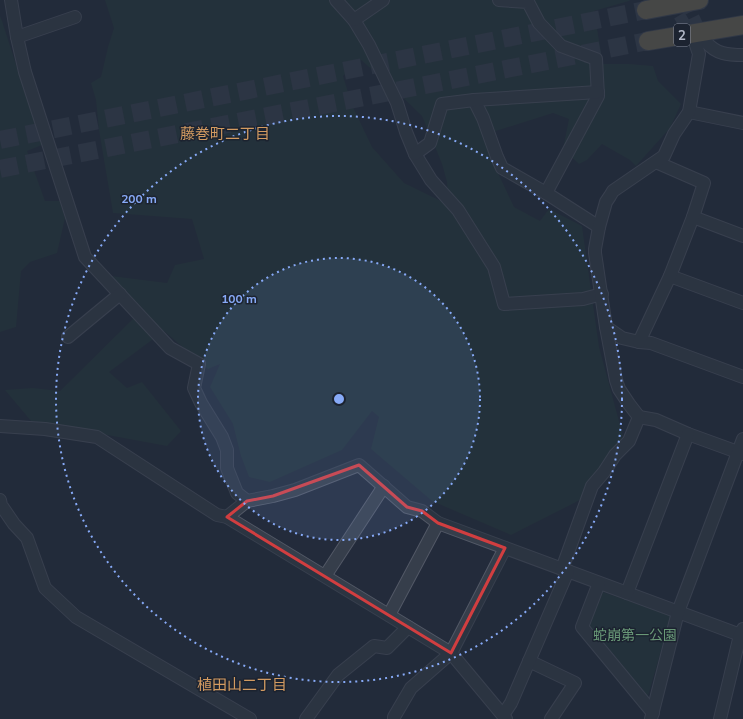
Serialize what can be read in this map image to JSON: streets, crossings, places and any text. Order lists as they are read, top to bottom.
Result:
{
  "streets": {
    "highway": ["2"]
  },
  "districts": ["藤巻町二丁目", "植田山二丁目"],
  "parks": ["蛇崩第一公園"],
  "rings": ["200 m", "100 m"]
}
